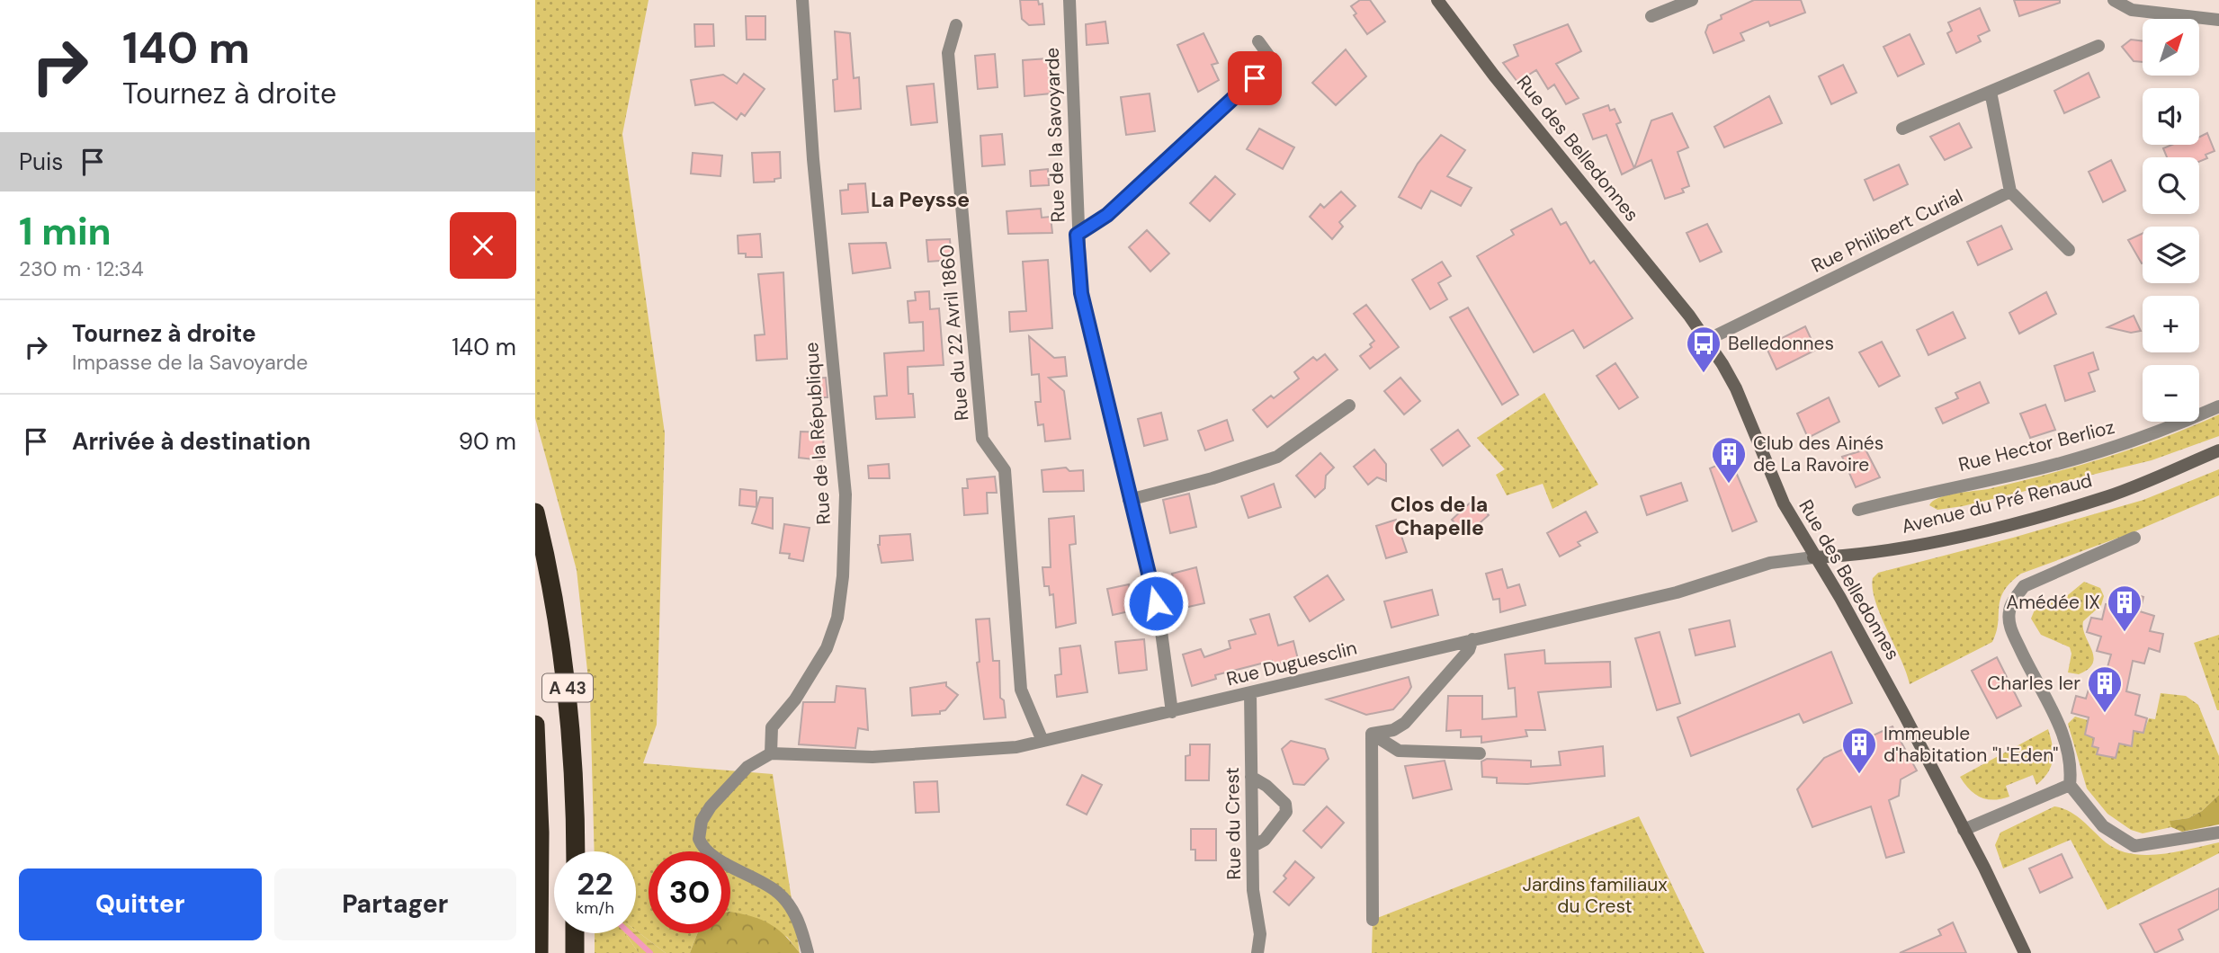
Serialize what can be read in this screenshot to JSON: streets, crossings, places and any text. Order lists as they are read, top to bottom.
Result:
{
  "streets": {
    "highway": ["A 43"],
    "main road": ["Rue des Belledonnes", "Avenue du Pré Renaud"],
    "street": [
      "Rue de la Savoyarde",
      "Rue Philibert Curial",
      "Rue du 22 Avril 1860",
      "Rue de la République",
      "Rue Hector Berlioz",
      "Rue Duguesclin",
      "Rue du Crest"
    ]
  },
  "crossings": [
    ["Rue de la Savoyarde", "Rue Duguesclin"],
    ["Rue des Belledonnes", "Rue Philibert Curial"],
    ["Rue des Belledonnes", "Avenue du Pré Renaud"],
    ["Rue des Belledonnes", "Rue Duguesclin"],
    ["Rue du 22 Avril 1860", "Rue Duguesclin"],
    ["Rue de la République", "Rue Duguesclin"],
    ["Avenue du Pré Renaud", "Rue Duguesclin"],
    ["Rue Duguesclin", "Rue du Crest"]
  ],
  "districts": ["La Peysse", "Clos de la Chapelle"],
  "parks": ["Jardins familiaux du Crest"],
  "places": {
    "bus stop": ["Belledonnes"],
    "building": [
      "Club des Ainés de La Ravoire",
      "Amédée IX",
      "Charles Ier",
      "Immeuble d'habitation \"L'Eden\""
    ]
  },
  "north": "top right",
  "page": {
    "turn": ["140 m", "Tournez à droite"],
    "map_buttons": ["+", "−"],
    "then": "Puis",
    "heading": ["1 min", "230 m · 12:34"],
    "list": [
      {
        "name": "Tournez à droite",
        "note": "Impasse de la Savoyarde",
        "value": "140 m"
      },
      {
        "name": "Arrivée à destination",
        "value": "90 m"
      }
    ],
    "speed": "22 km/h",
    "limit": "30",
    "buttons": ["Quitter", "Partager"]
  }
}
